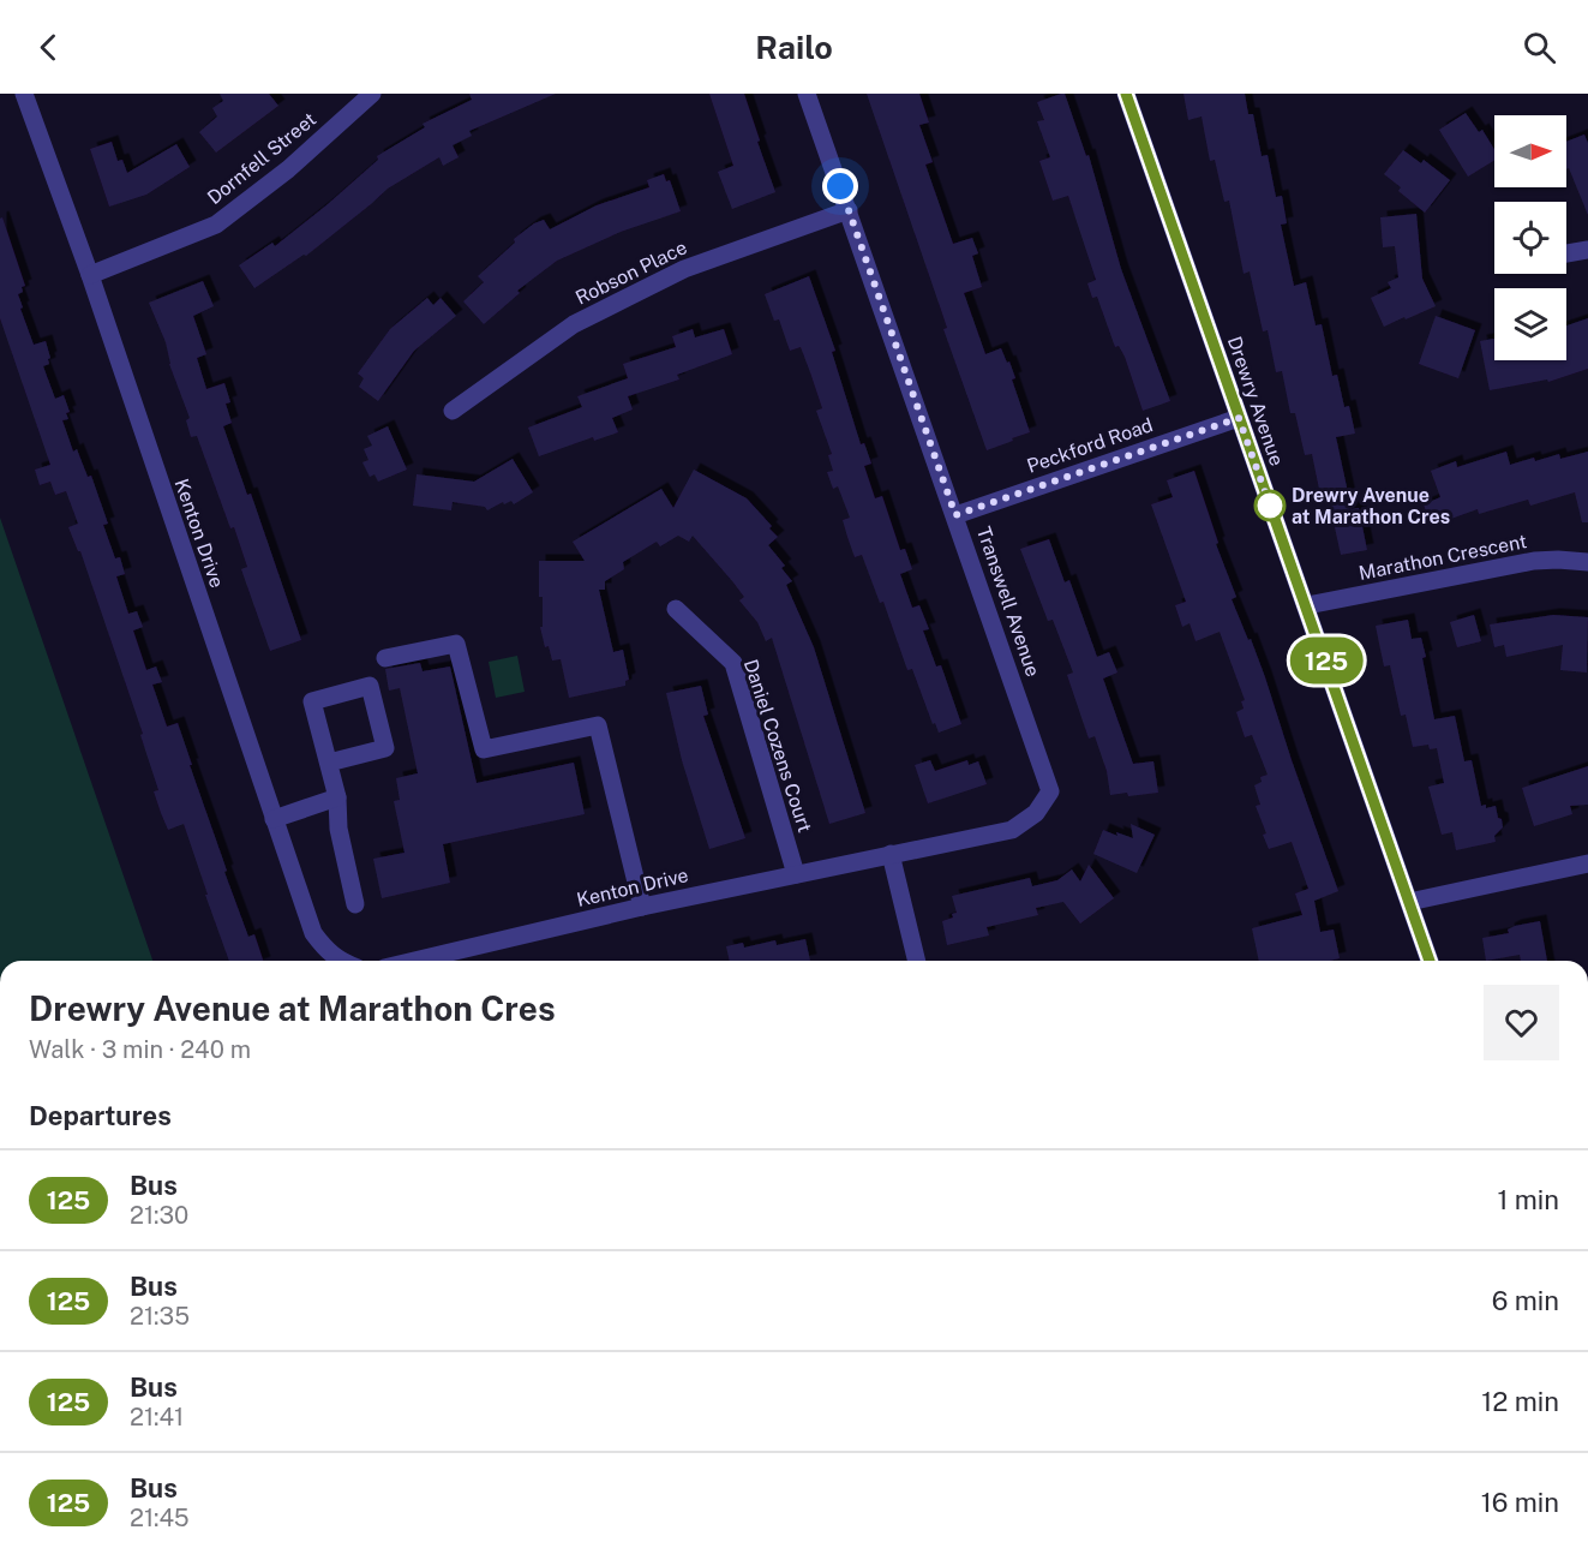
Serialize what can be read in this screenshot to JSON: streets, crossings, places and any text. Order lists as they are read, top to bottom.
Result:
{
  "streets": {
    "street": [
      "Dornfell Street",
      "Robson Place",
      "Drewry Avenue",
      "Peckford Road",
      "Kenton Drive",
      "Marathon Crescent",
      "Transwell Avenue",
      "Daniel Cozens Court"
    ]
  },
  "crossings": [
    ["Dornfell Street", "Kenton Drive"],
    ["Robson Place", "Transwell Avenue"],
    ["Drewry Avenue", "Peckford Road"],
    ["Drewry Avenue", "Marathon Crescent"],
    ["Peckford Road", "Transwell Avenue"],
    ["Kenton Drive", "Transwell Avenue"],
    ["Kenton Drive", "Daniel Cozens Court"]
  ],
  "places": ["Drewry Avenue at Marathon Cres"],
  "lines": ["bus line 125"],
  "north": "right",
  "page": {
    "header": "Railo",
    "on_map": "125",
    "heading": [
      ["Drewry Avenue at Marathon Cres", "Walk · 3 min · 240 m"],
      "Departures"
    ],
    "list": [
      {
        "mark": "125",
        "name": "Bus",
        "note": "21:30",
        "value": "1 min"
      },
      {
        "mark": "125",
        "name": "Bus",
        "note": "21:35",
        "value": "6 min"
      },
      {
        "mark": "125",
        "name": "Bus",
        "note": "21:41",
        "value": "12 min"
      },
      {
        "mark": "125",
        "name": "Bus",
        "note": "21:45",
        "value": "16 min"
      }
    ]
  }
}
